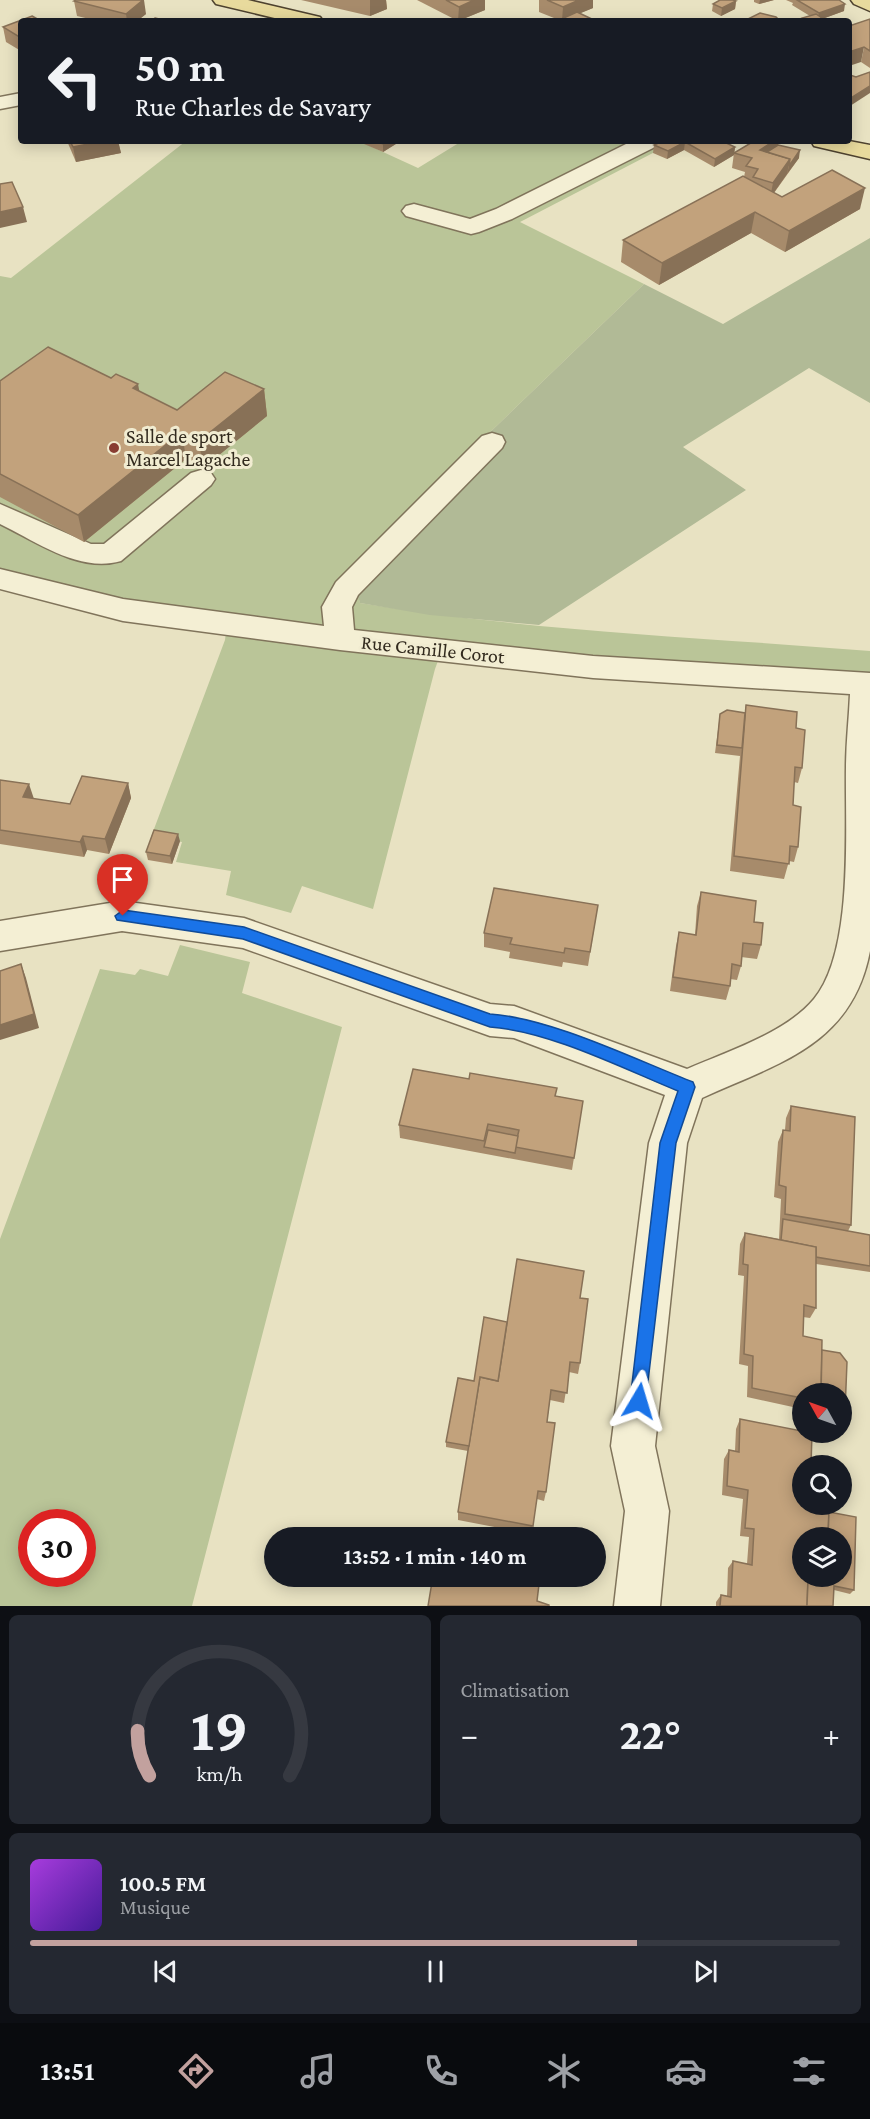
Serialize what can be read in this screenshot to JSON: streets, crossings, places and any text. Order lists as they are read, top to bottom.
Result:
{
  "streets": {
    "street": ["Rue Camille Corot"]
  },
  "places": ["Salle de sport Marcel Lagache"],
  "north": "top left",
  "page": {
    "turn": ["50 m", "Rue Charles de Savary"],
    "limit": "30",
    "trip": "13:52 · 1 min · 140 m",
    "tile": "Climatisation",
    "heat": ["−", "22°", "+"],
    "song": ["100.5 FM", "Musique"],
    "tabs": "13:51",
    "gauge": ["19", "km/h"]
  }
}
